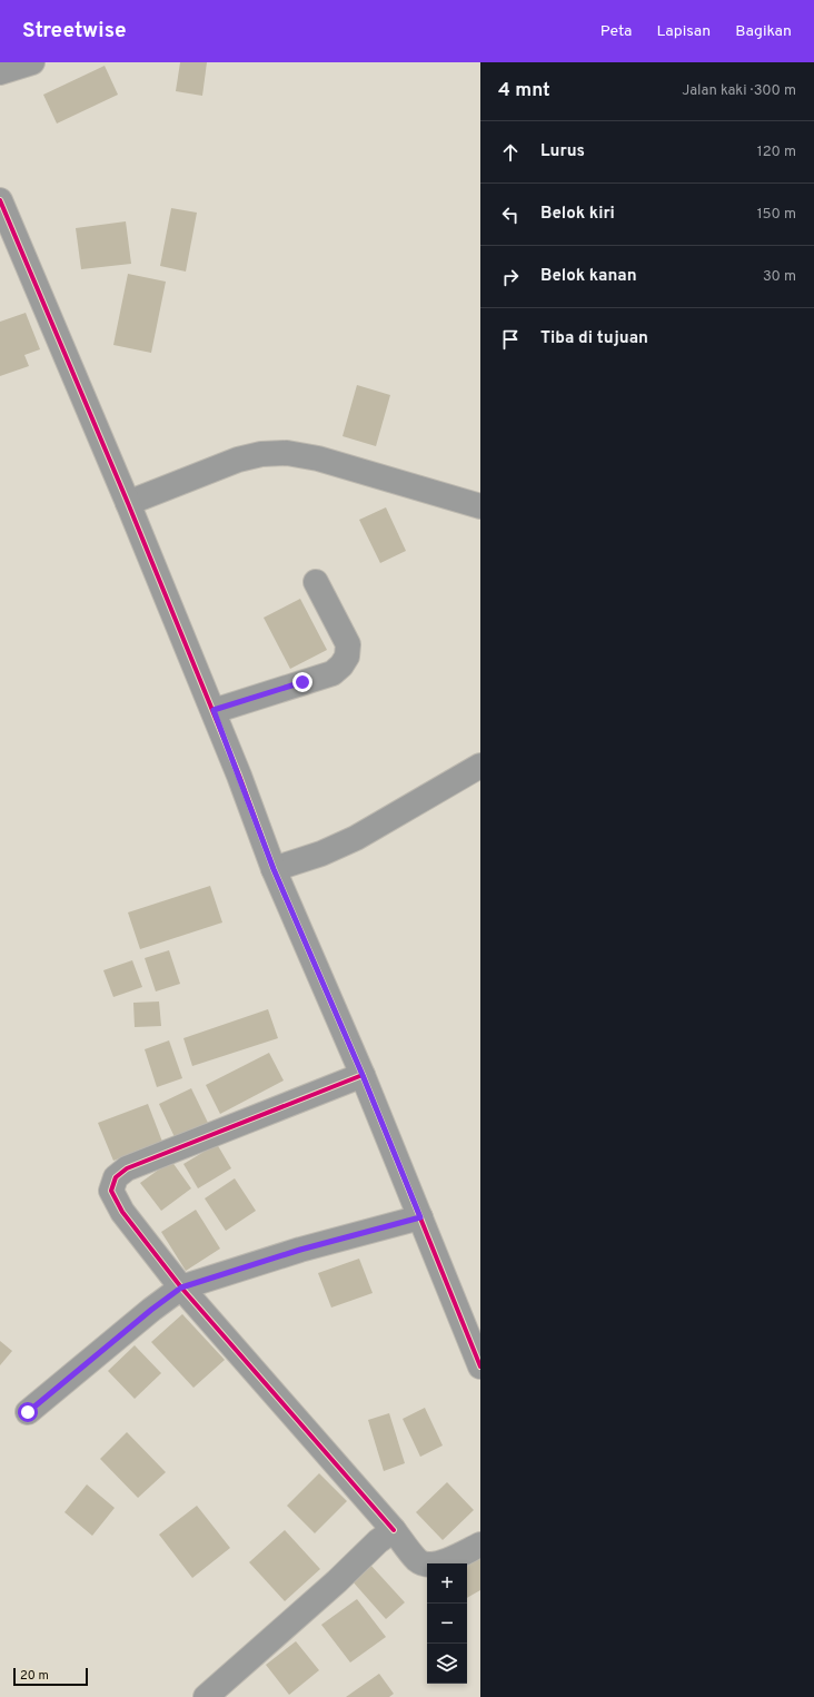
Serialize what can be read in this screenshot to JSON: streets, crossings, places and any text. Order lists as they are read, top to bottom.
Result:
{
  "scale_bar": "20 m",
  "page": {
    "header": "Streetwise",
    "nav": ["Peta", "Lapisan", "Bagikan"],
    "heading": ["4 mnt", "Jalan kaki · 300 m"],
    "list": [
      ["Lurus", "120 m"],
      ["Belok kiri", "150 m"],
      ["Belok kanan", "30 m"],
      "Tiba di tujuan"
    ],
    "map_buttons": ["+", "−"],
    "scale": "20 m"
  }
}
